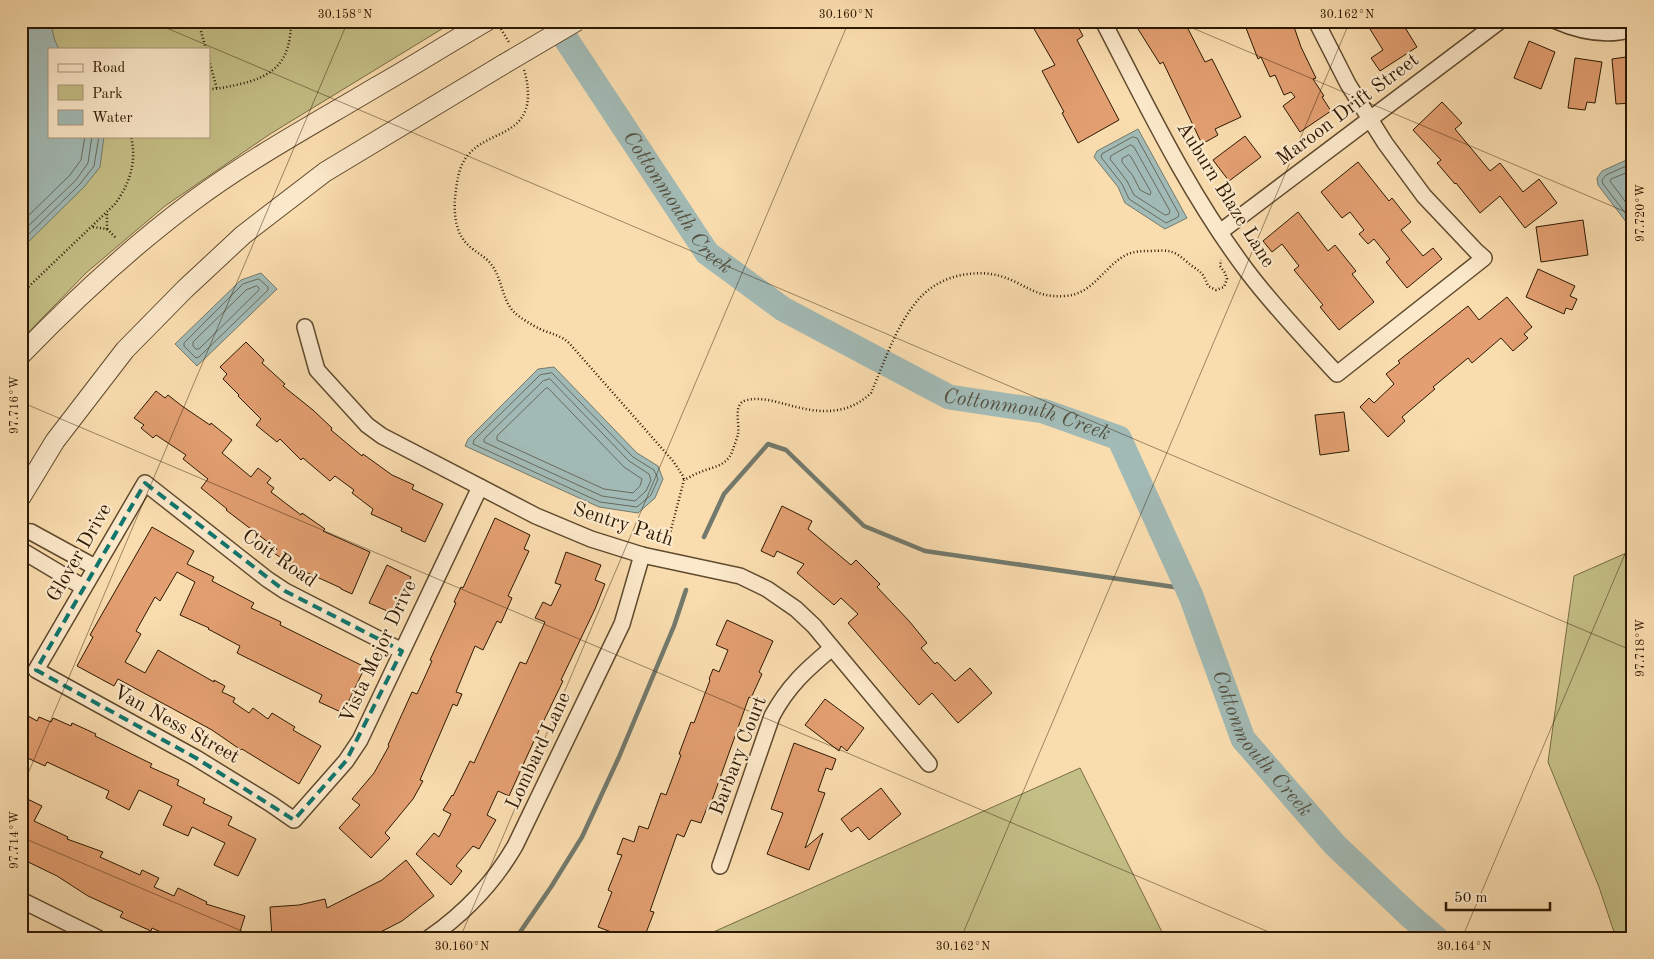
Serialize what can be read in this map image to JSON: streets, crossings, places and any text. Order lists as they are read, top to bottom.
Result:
{
  "streets": {
    "street": [
      "Maroon Drift Street",
      "Auburn Blaze Lane",
      "Sentry Path",
      "Glover Drive",
      "Coit Road",
      "Vista Mejor Drive",
      "Van Ness Street",
      "Lombard Lane",
      "Barbary Court"
    ]
  },
  "crossings": [
    ["Maroon Drift Street", "Auburn Blaze Lane"],
    ["Sentry Path", "Vista Mejor Drive"],
    ["Sentry Path", "Lombard Lane"],
    ["Sentry Path", "Barbary Court"],
    ["Glover Drive", "Coit Road"],
    ["Glover Drive", "Van Ness Street"],
    ["Coit Road", "Vista Mejor Drive"],
    ["Vista Mejor Drive", "Van Ness Street"]
  ],
  "water": ["Cottonmouth Creek"],
  "legend": ["Road", "Park", "Water"],
  "scale_bar": "50 m",
  "coordinates": [
    "30.158°N",
    "30.160°N",
    "30.162°N",
    "97.720°W",
    "97.716°W",
    "97.718°W",
    "97.714°W",
    "30.164°N"
  ]
}
